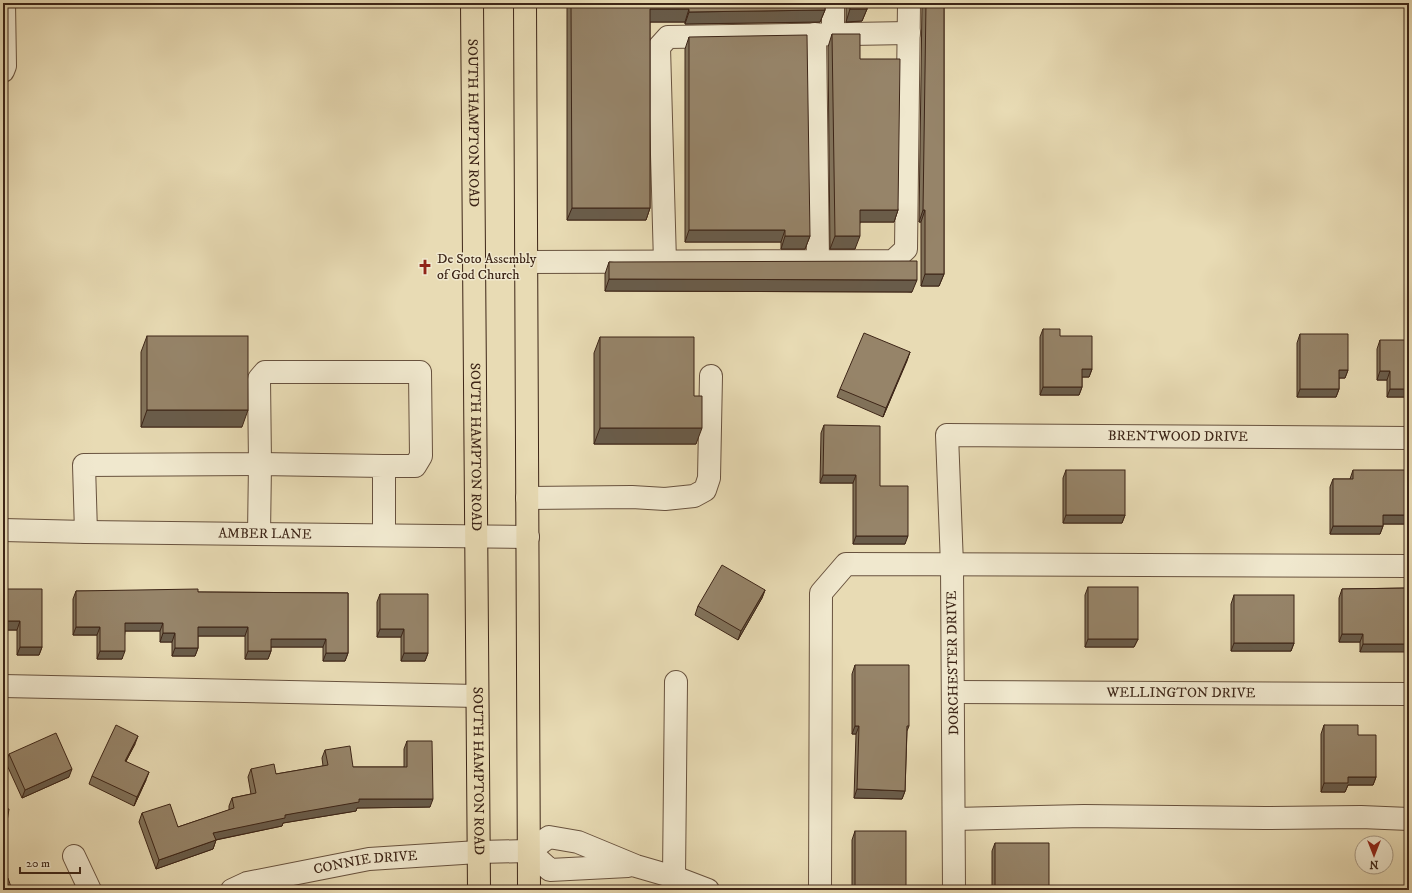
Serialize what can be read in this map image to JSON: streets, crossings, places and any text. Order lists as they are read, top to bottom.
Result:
{
  "streets": {
    "main road": ["SOUTH HAMPTON ROAD"],
    "street": [
      "BRENTWOOD DRIVE",
      "AMBER LANE",
      "DORCHESTER DRIVE",
      "WELLINGTON DRIVE",
      "CONNIE DRIVE"
    ]
  },
  "crossings": [
    ["SOUTH HAMPTON ROAD", "AMBER LANE"],
    ["SOUTH HAMPTON ROAD", "CONNIE DRIVE"],
    ["BRENTWOOD DRIVE", "DORCHESTER DRIVE"],
    ["DORCHESTER DRIVE", "WELLINGTON DRIVE"]
  ],
  "places": {
    "church": ["De Soto Assembly of God Church"]
  },
  "scale_bar": "20 m",
  "north": "bottom"
}
